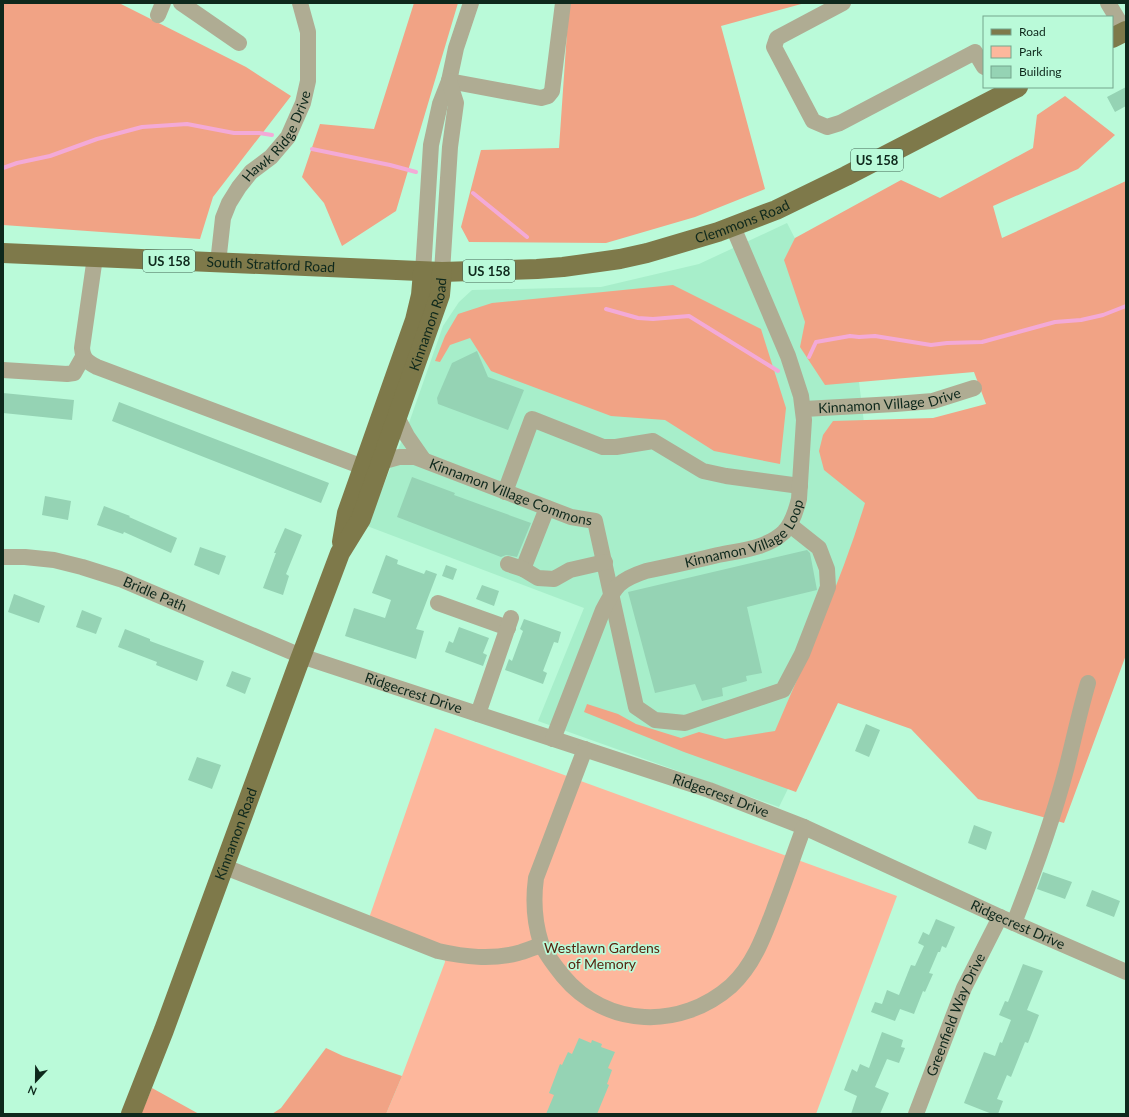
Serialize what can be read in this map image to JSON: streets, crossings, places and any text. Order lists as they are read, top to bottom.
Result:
{
  "streets": {
    "main road": [
      "US 158",
      "Clemmons Road",
      "South Stratford Road",
      "Kinnamon Road"
    ],
    "street": [
      "Hawk Ridge Drive",
      "Kinnamon Village Drive",
      "Kinnamon Village Commons",
      "Kinnamon Village Loop",
      "Bridle Path",
      "Ridgecrest Drive",
      "Greenfield Way Drive"
    ]
  },
  "crossings": [
    ["Hawk Ridge Drive", "South Stratford Road"],
    ["Clemmons Road", "South Stratford Road"],
    ["Clemmons Road", "Kinnamon Road"],
    ["Clemmons Road", "Kinnamon Village Loop"],
    ["South Stratford Road", "Kinnamon Road"],
    ["Kinnamon Road", "Kinnamon Village Commons"],
    ["Kinnamon Road", "Bridle Path"],
    ["Kinnamon Road", "Ridgecrest Drive"],
    ["Kinnamon Village Drive", "Kinnamon Village Loop"],
    ["Kinnamon Village Commons", "Kinnamon Village Loop"],
    ["Kinnamon Village Loop", "Ridgecrest Drive"],
    ["Bridle Path", "Ridgecrest Drive"],
    ["Ridgecrest Drive", "Greenfield Way Drive"]
  ],
  "parks": ["Westlawn Gardens of Memory"],
  "legend": ["Road", "Park", "Building"],
  "north": "bottom"
}
